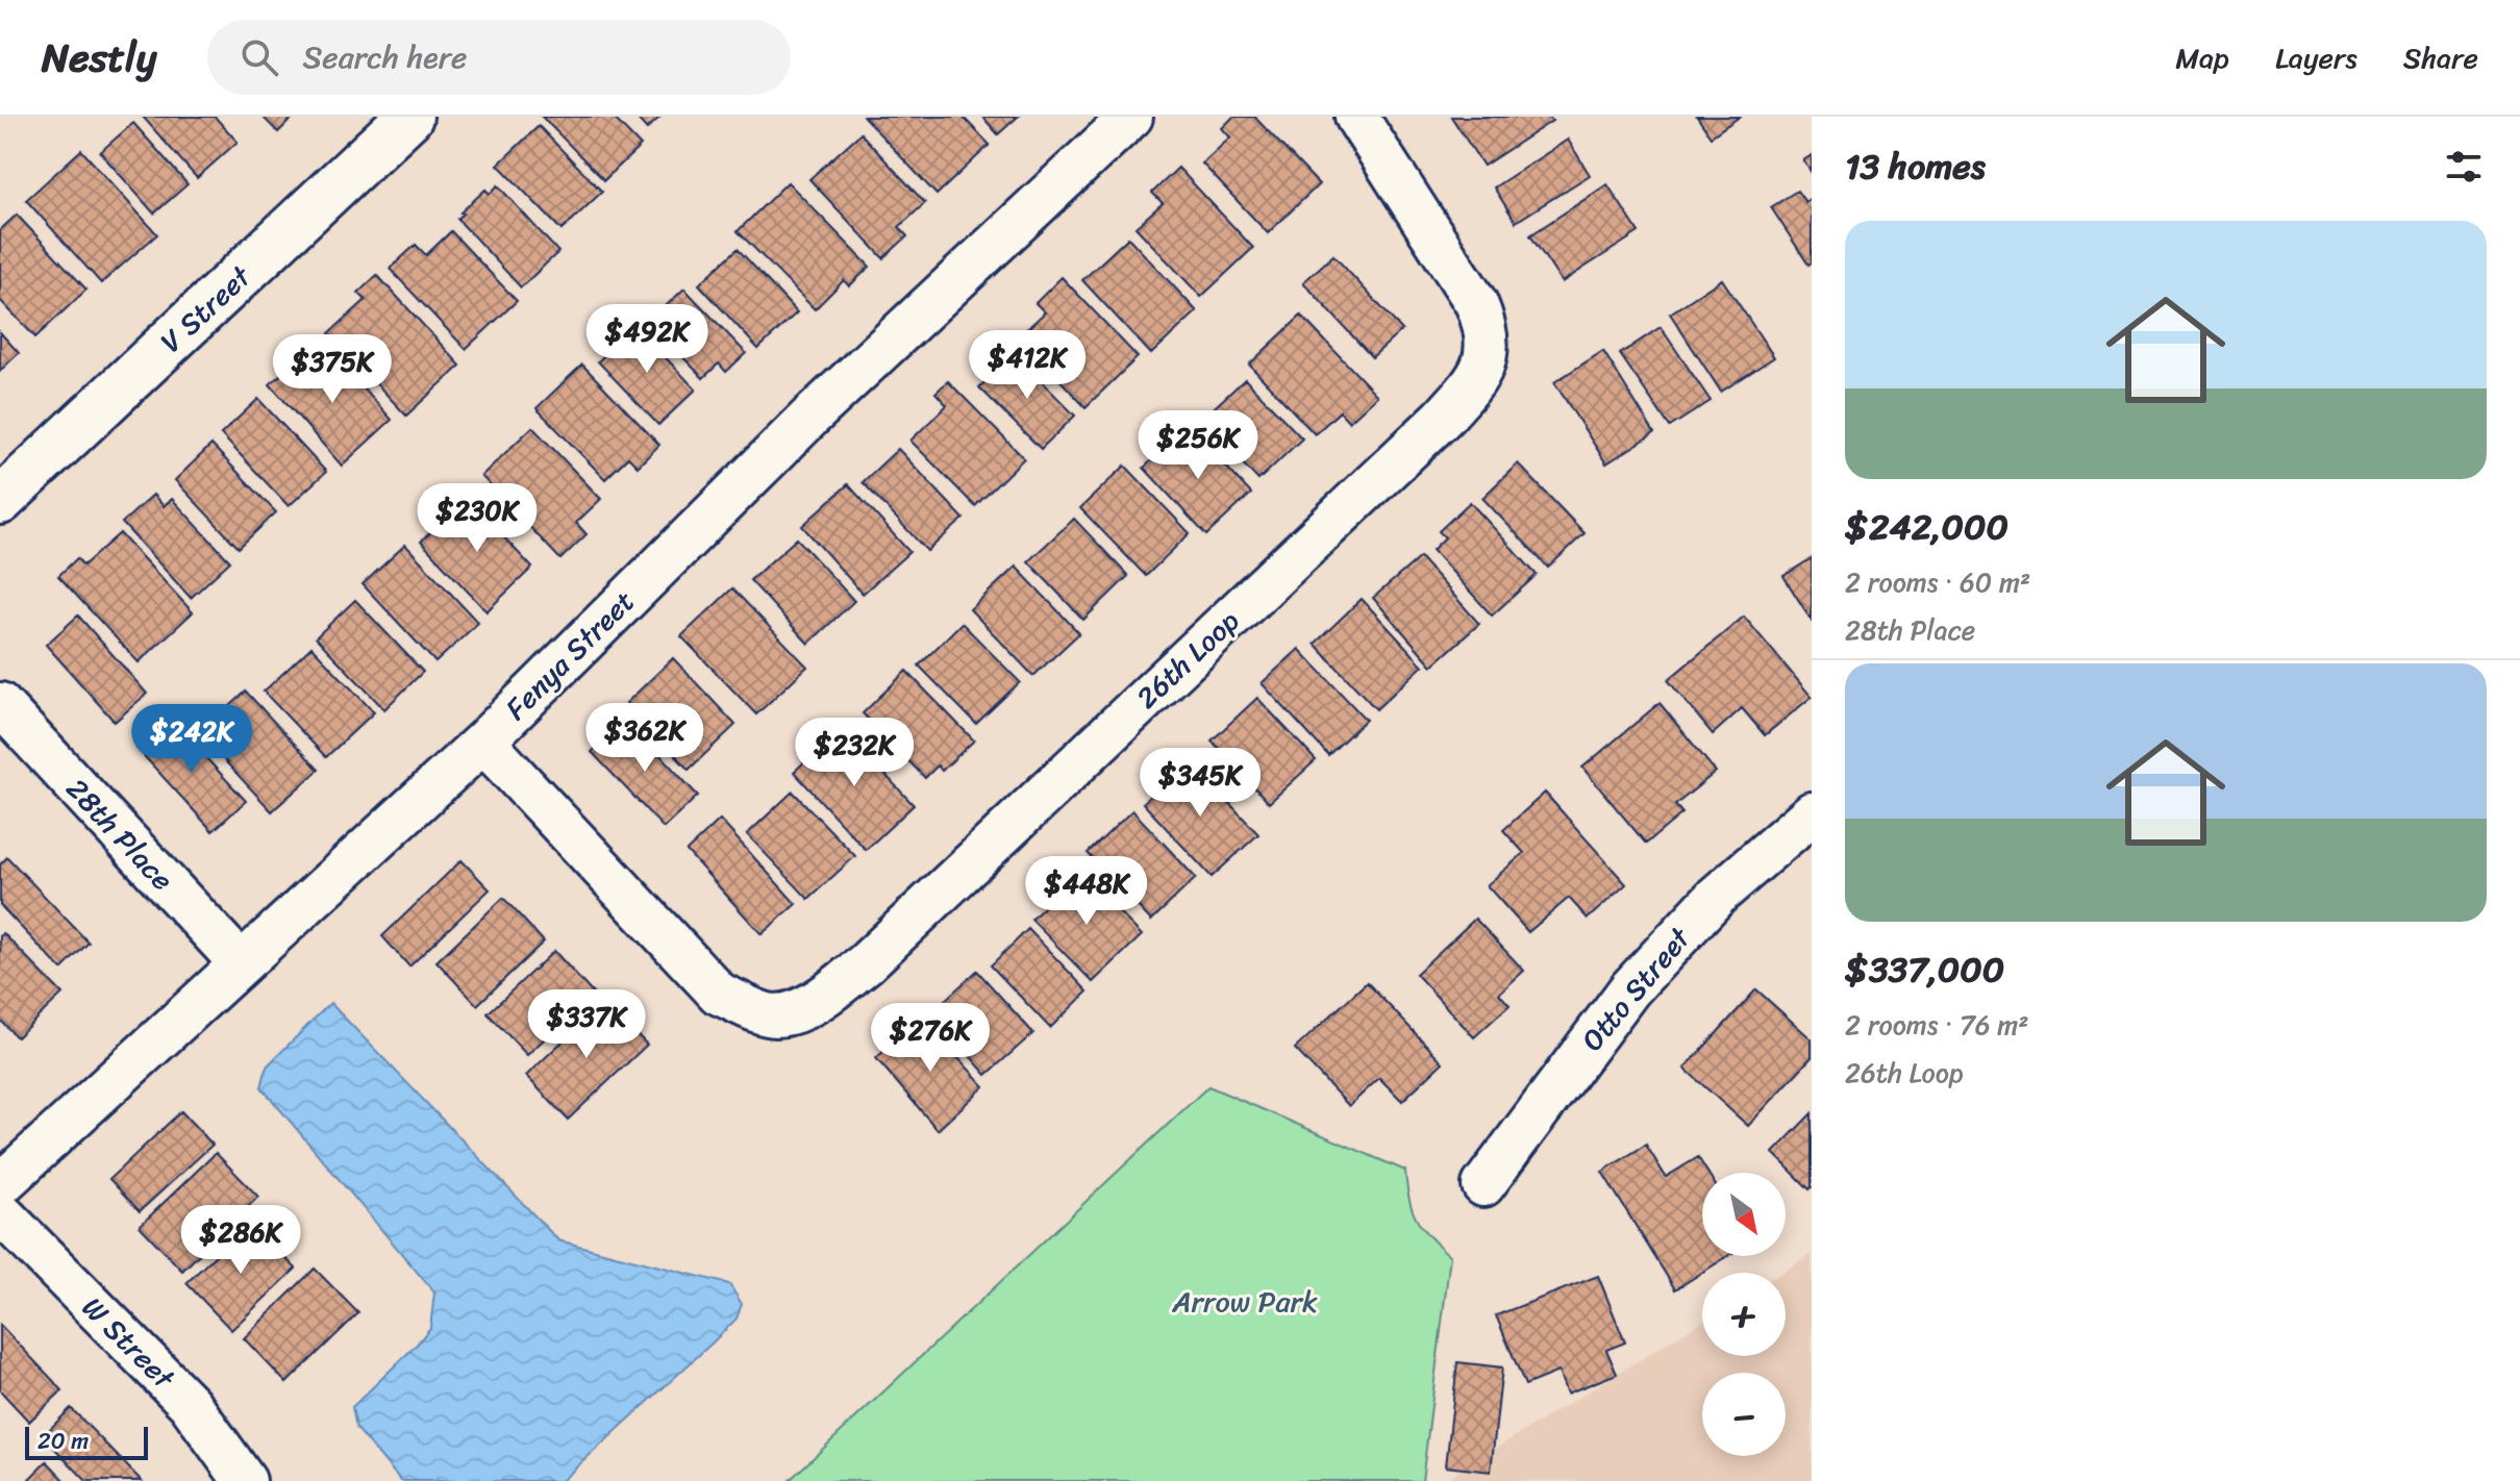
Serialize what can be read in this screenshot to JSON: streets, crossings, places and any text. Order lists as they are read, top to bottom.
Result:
{
  "streets": {
    "street": [
      "V Street",
      "Fenya Street",
      "26th Loop",
      "28th Place",
      "Otto Street",
      "W Street"
    ]
  },
  "crossings": [
    ["Fenya Street", "26th Loop"],
    ["Fenya Street", "28th Place"]
  ],
  "parks": ["Arrow Park"],
  "scale_bar": "20 m",
  "north": "bottom right",
  "page": {
    "header": "Nestly",
    "search": "Search here",
    "nav": ["Map", "Layers", "Share"],
    "heading": "13 homes",
    "list": [
      {
        "name": "$242,000",
        "note": "2 rooms · 60 m² · 28th Place"
      },
      {
        "name": "$337,000",
        "note": "2 rooms · 76 m² · 26th Loop"
      }
    ],
    "price": [
      "$492K",
      "$412K",
      "$375K",
      "$256K",
      "$230K",
      "$362K",
      "$242K",
      "$232K",
      "$345K",
      "$448K",
      "$337K",
      "$276K",
      "$286K"
    ],
    "map_buttons": ["+", "−"],
    "scale": "20 m"
  }
}
